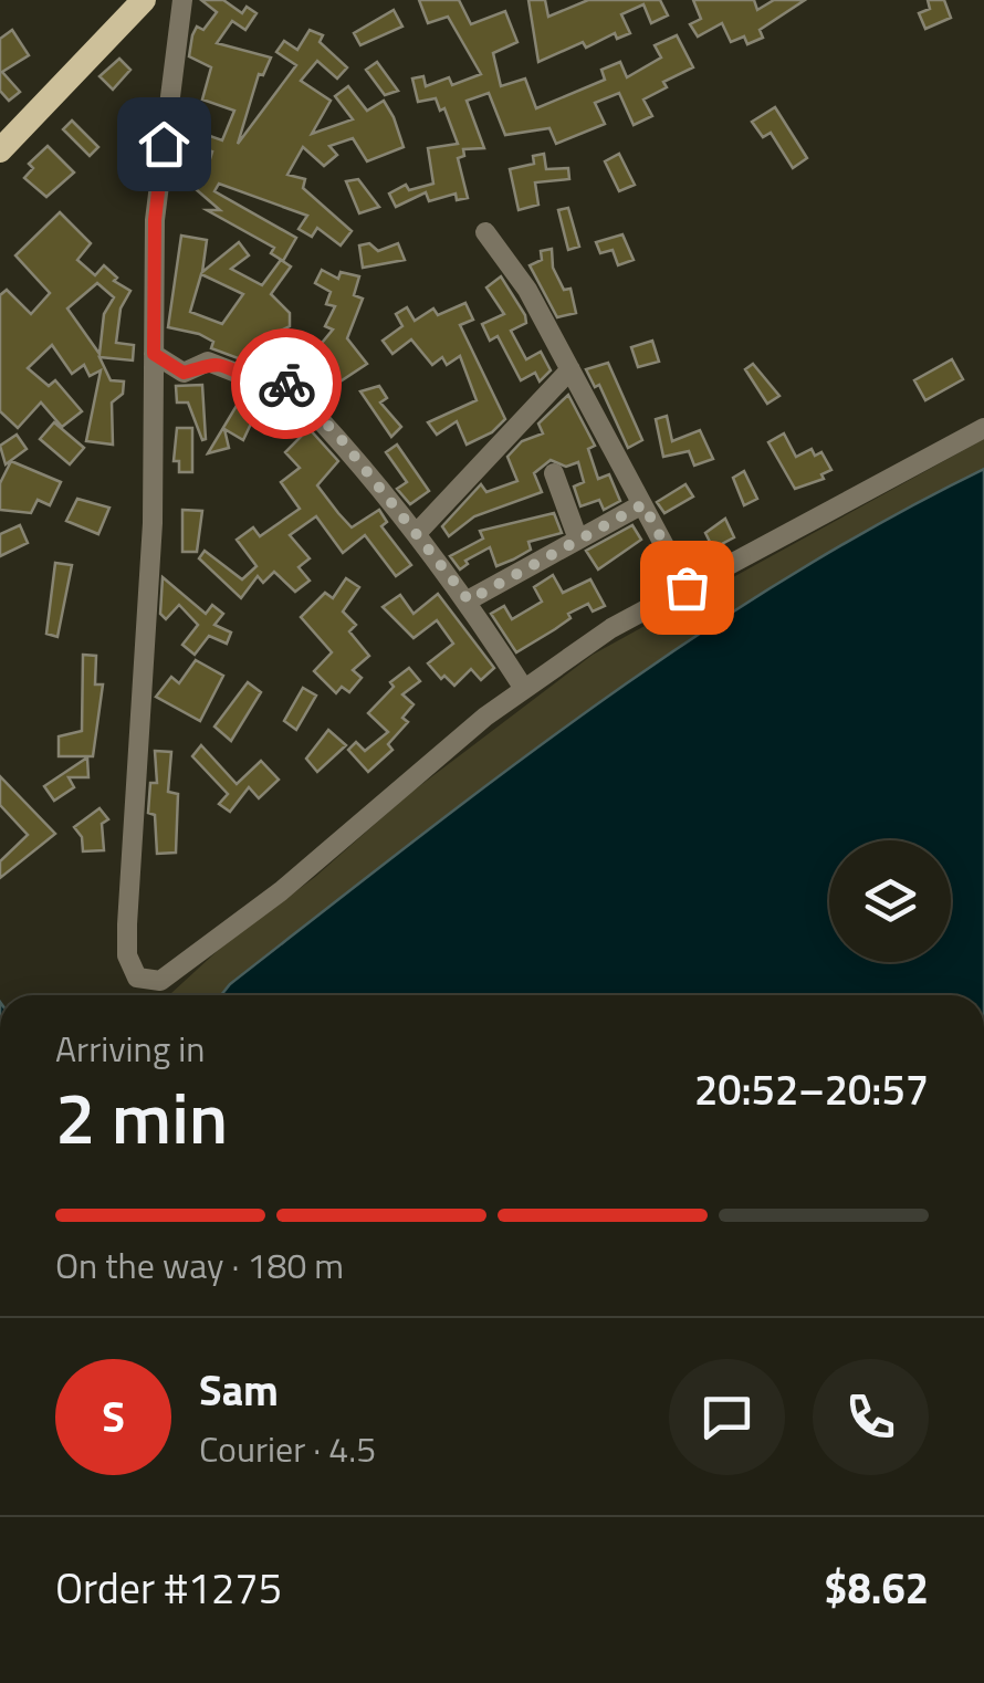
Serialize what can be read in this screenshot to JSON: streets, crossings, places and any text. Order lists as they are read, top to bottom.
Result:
{
  "page": {
    "heading": ["2 min", "Arriving in", "20:52–20:57"],
    "panel": [
      "Sam",
      "Courier · 4.5",
      "Order #1275",
      "$8.62"
    ],
    "bar": "On the way · 180 m",
    "round": "S"
  }
}
